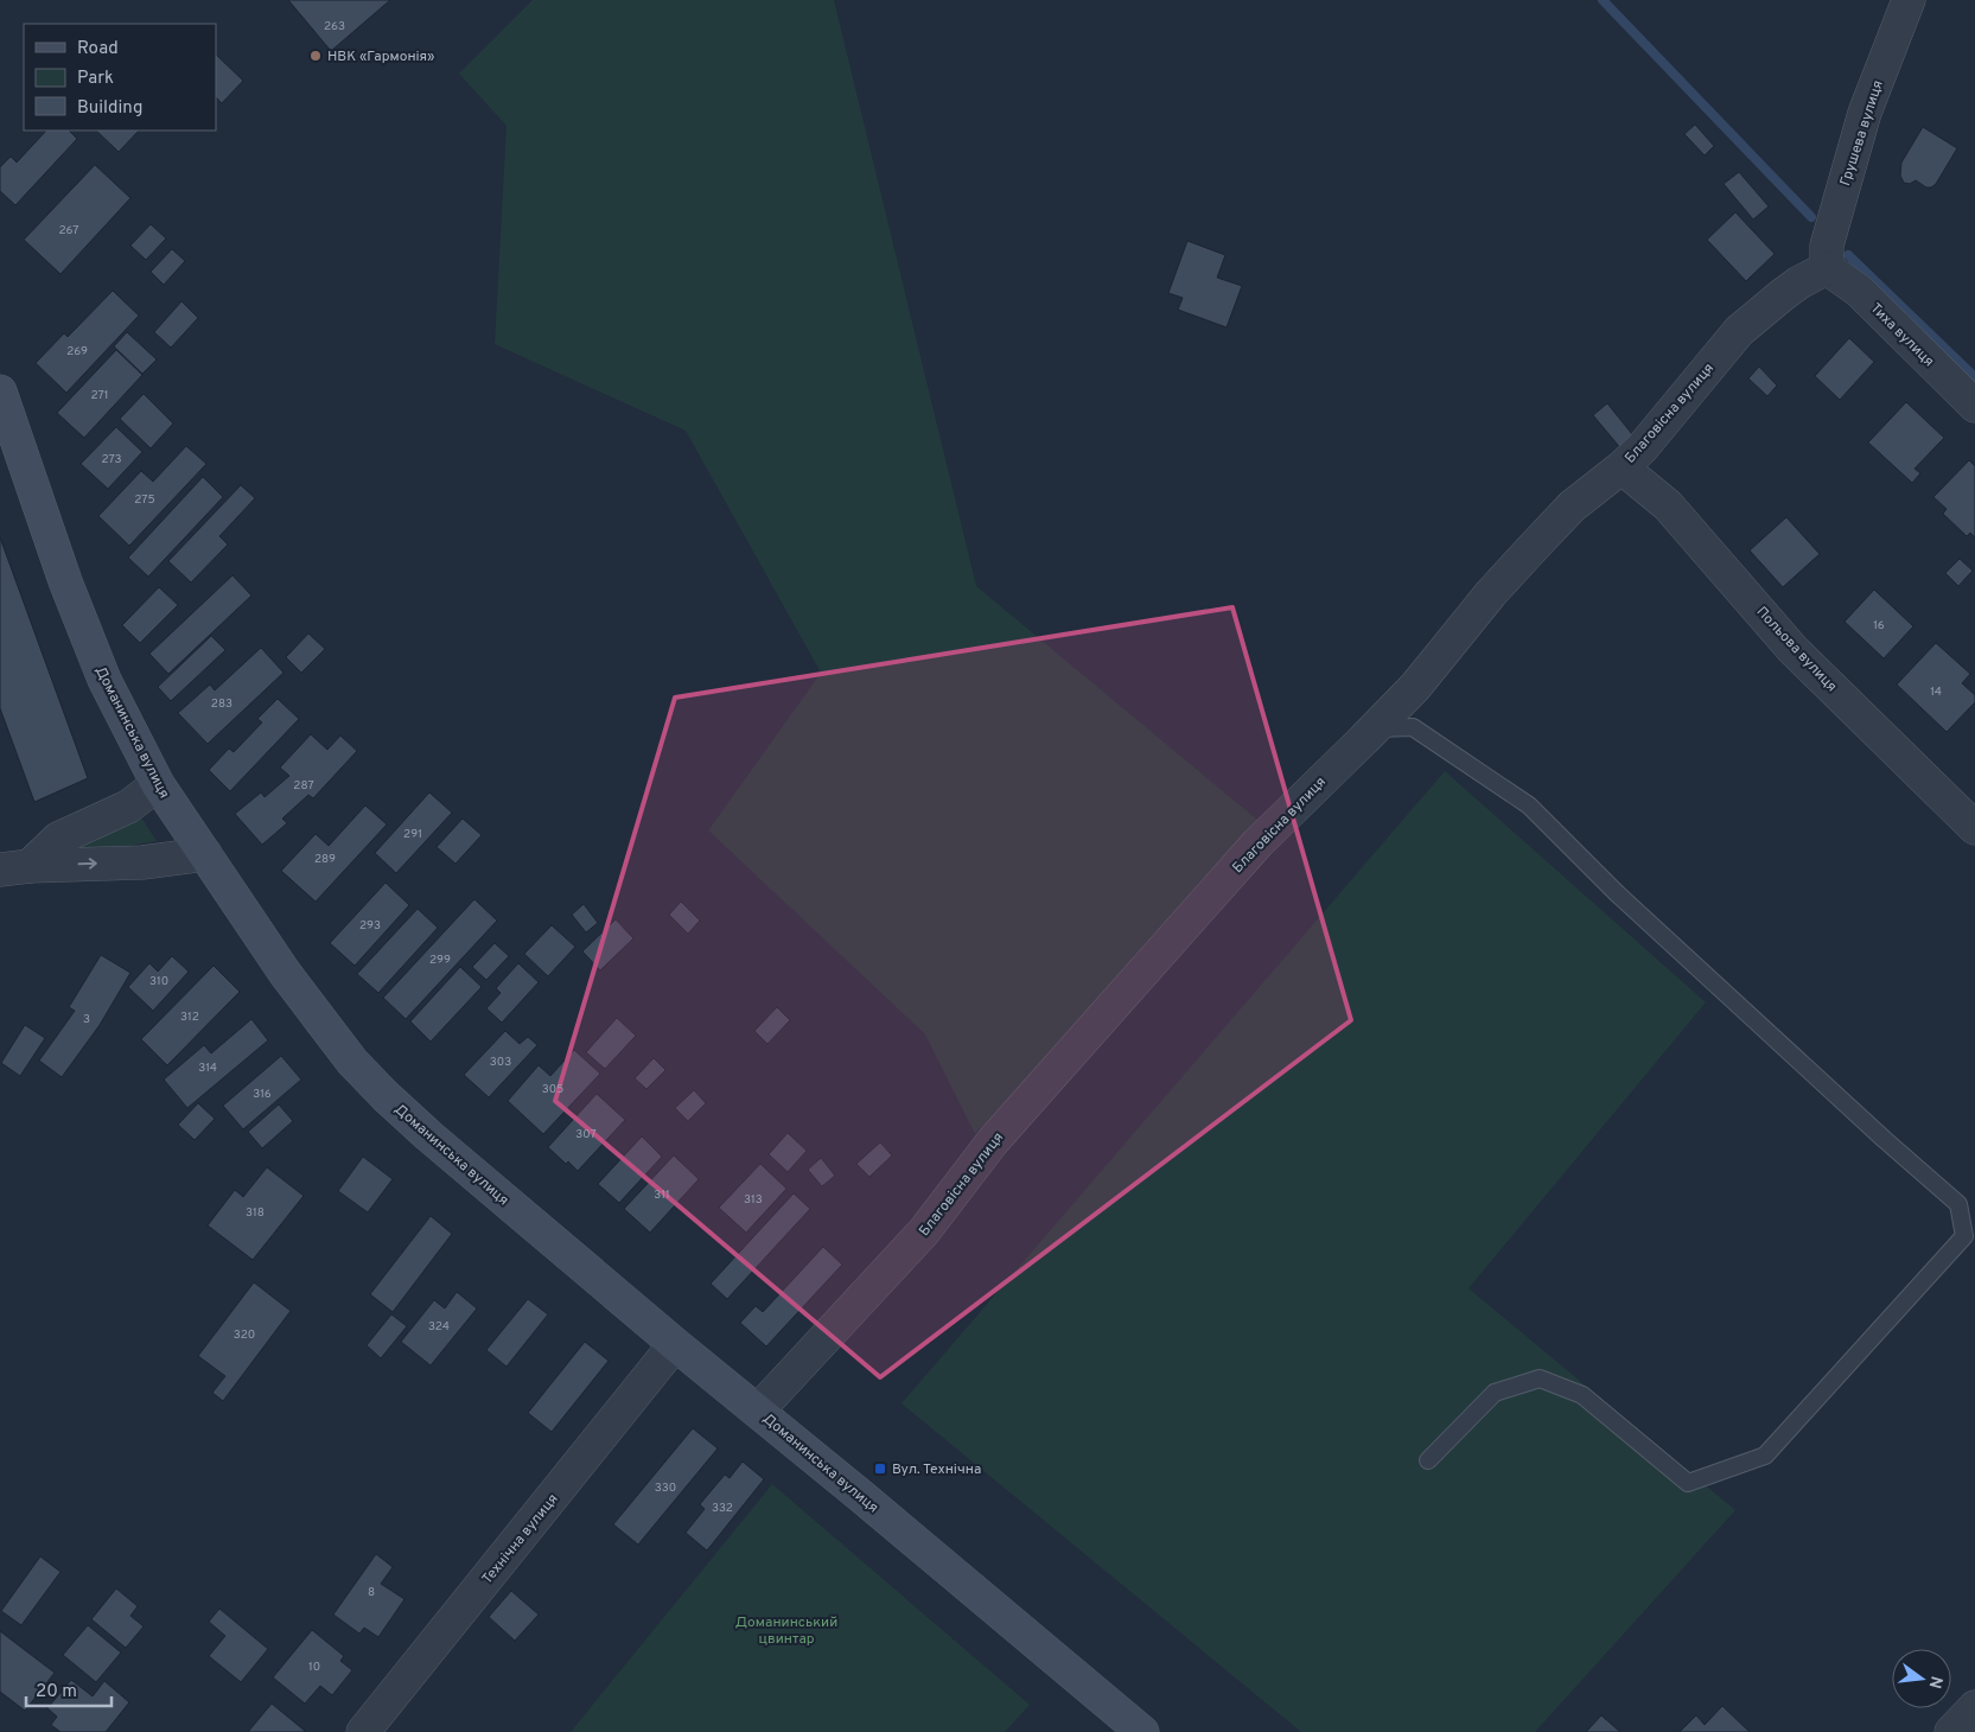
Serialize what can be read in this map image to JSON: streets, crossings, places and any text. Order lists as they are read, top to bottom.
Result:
{
  "streets": {
    "main road": ["Доманинська вулиця"],
    "street": [
      "Грушева вулиця",
      "Тиха вулиця",
      "Благовісна вулиця",
      "Польова вулиця",
      "Технічна вулиця"
    ]
  },
  "crossings": [
    ["Грушева вулиця", "Тиха вулиця"],
    ["Грушева вулиця", "Благовісна вулиця"],
    ["Тиха вулиця", "Благовісна вулиця"],
    ["Благовісна вулиця", "Польова вулиця"],
    ["Благовісна вулиця", "Доманинська вулиця"],
    ["Доманинська вулиця", "Технічна вулиця"]
  ],
  "parks": ["Доманинський цвинтар"],
  "places": {
    "other": ["НВК «Гармонія»"],
    "transit": ["Вул. Технічна"]
  },
  "house_numbers": [
    "263",
    "267",
    "269",
    "271",
    "273",
    "275",
    "16",
    "14",
    "283",
    "287",
    "291",
    "289",
    "293",
    "299",
    "310",
    "312",
    "3",
    "303",
    "314",
    "305",
    "316",
    "307",
    "311",
    "313",
    "318",
    "324",
    "320",
    "330",
    "332",
    "8",
    "10"
  ],
  "legend": ["Road", "Park", "Building"],
  "scale_bar": "20 m",
  "north": "right"
}
